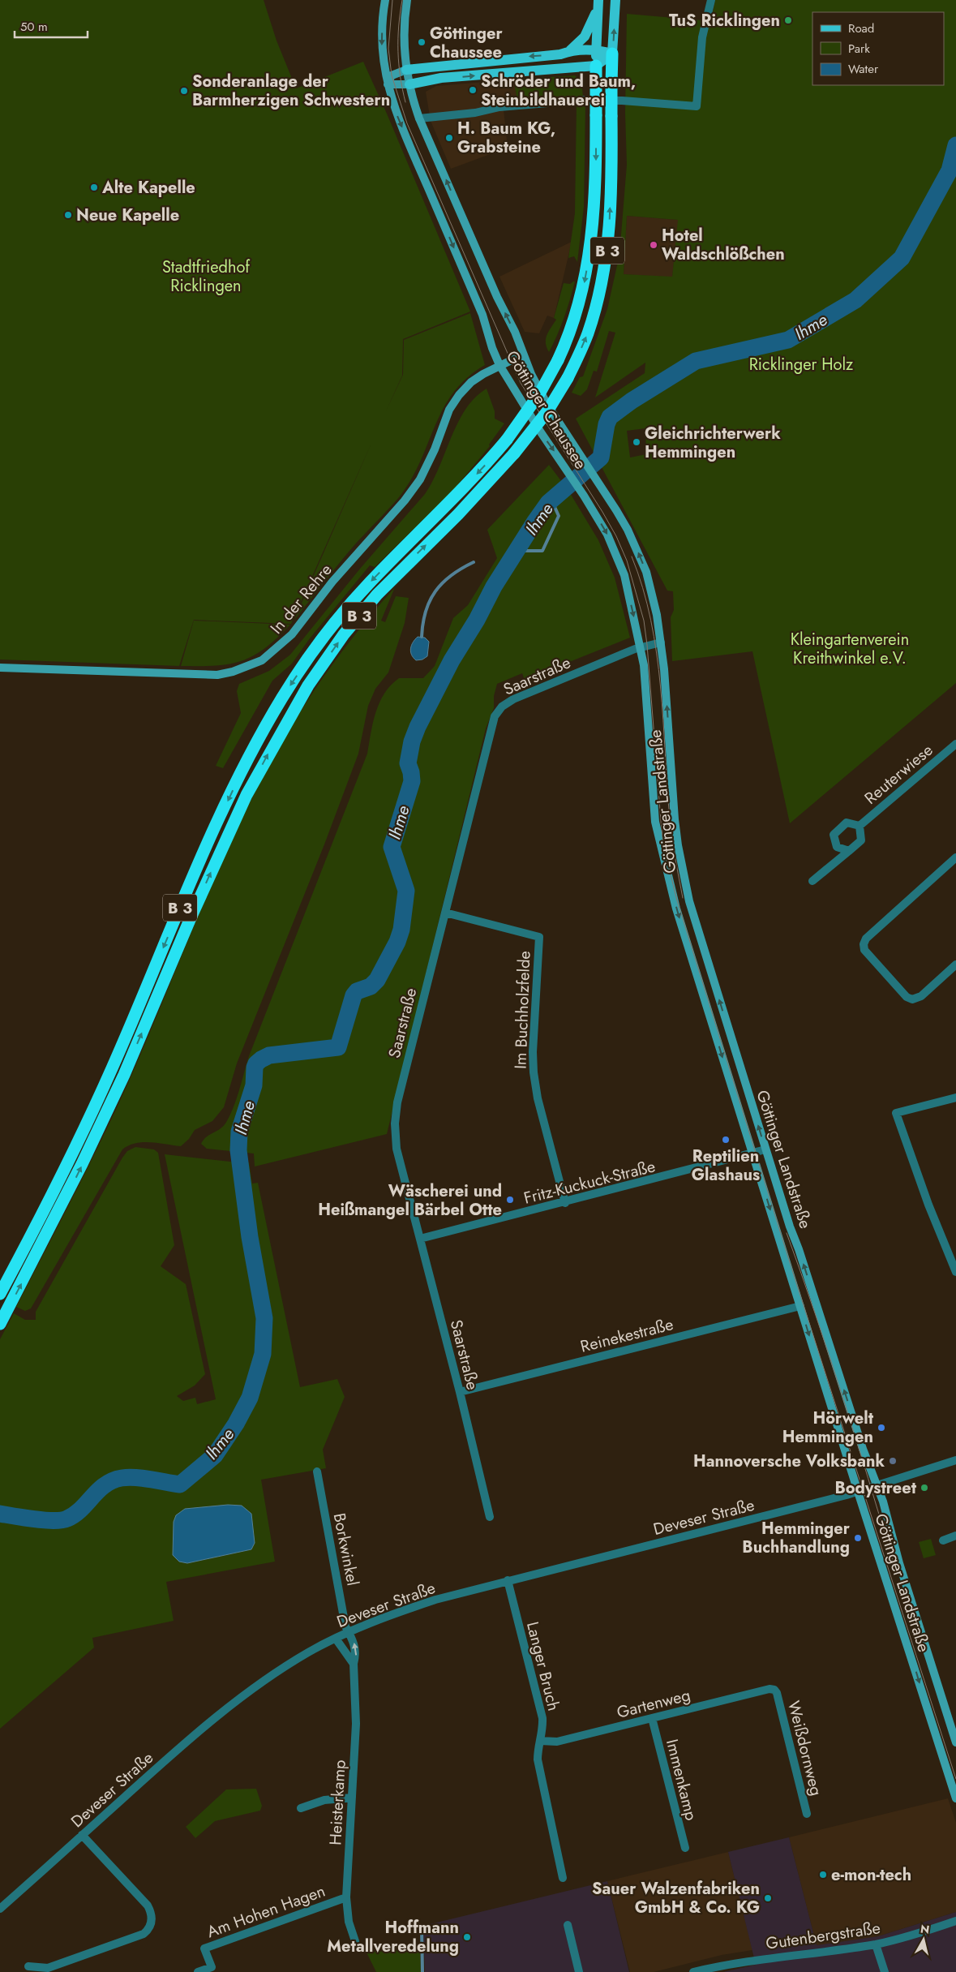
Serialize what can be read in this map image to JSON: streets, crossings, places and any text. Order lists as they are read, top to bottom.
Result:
{
  "streets": {
    "highway": ["B 3"],
    "street": [
      "Göttinger Chaussee",
      "In der Rehre",
      "Saarstraße",
      "Reuterwiese",
      "Göttinger Landstraße",
      "Im Buchholzfelde",
      "Fritz-Kuckuck-Straße",
      "Reinekestraße",
      "Deveser Straße",
      "Borkwinkel",
      "Langer Bruch",
      "Gartenweg",
      "Weißdornweg",
      "Immenkamp",
      "Heisterkamp",
      "Am Hohen Hagen",
      "Gutenbergstraße"
    ]
  },
  "crossings": [
    ["Göttinger Chaussee", "In der Rehre"],
    ["Göttinger Chaussee", "Saarstraße"],
    ["Göttinger Chaussee", "Göttinger Landstraße"],
    ["Saarstraße", "Göttinger Landstraße"],
    ["Saarstraße", "Im Buchholzfelde"],
    ["Saarstraße", "Fritz-Kuckuck-Straße"],
    ["Saarstraße", "Reinekestraße"],
    ["Göttinger Landstraße", "Fritz-Kuckuck-Straße"],
    ["Göttinger Landstraße", "Reinekestraße"],
    ["Göttinger Landstraße", "Deveser Straße"],
    ["Im Buchholzfelde", "Fritz-Kuckuck-Straße"],
    ["Deveser Straße", "Borkwinkel"],
    ["Deveser Straße", "Langer Bruch"],
    ["Deveser Straße", "Heisterkamp"],
    ["Borkwinkel", "Heisterkamp"],
    ["Langer Bruch", "Gartenweg"],
    ["Gartenweg", "Weißdornweg"],
    ["Gartenweg", "Immenkamp"],
    ["Heisterkamp", "Am Hohen Hagen"]
  ],
  "water": ["Ihme"],
  "parks": ["Stadtfriedhof Ricklingen", "Ricklinger Holz", "Kleingartenverein Kreithwinkel e.V."],
  "places": [
    "TuS Ricklingen",
    "Göttinger Chaussee",
    "Schröder und Baum, Steinbildhauerei",
    "Sonderanlage der Barmherzigen Schwestern",
    "H. Baum KG, Grabsteine",
    "Alte Kapelle",
    "Neue Kapelle",
    "Hotel Waldschlößchen",
    "Gleichrichterwerk Hemmingen",
    "Reptilien Glashaus",
    "Wäscherei und Heißmangel Bärbel Otte",
    "Hörwelt Hemmingen",
    "Hannoversche Volksbank",
    "Bodystreet",
    "Hemminger Buchhandlung",
    "e-mon-tech",
    "Sauer Walzenfabriken GmbH & Co. KG",
    "Hoffmann Metallveredelung"
  ],
  "legend": ["Road", "Park", "Water"],
  "scale_bar": "50 m",
  "north": "top"
}
